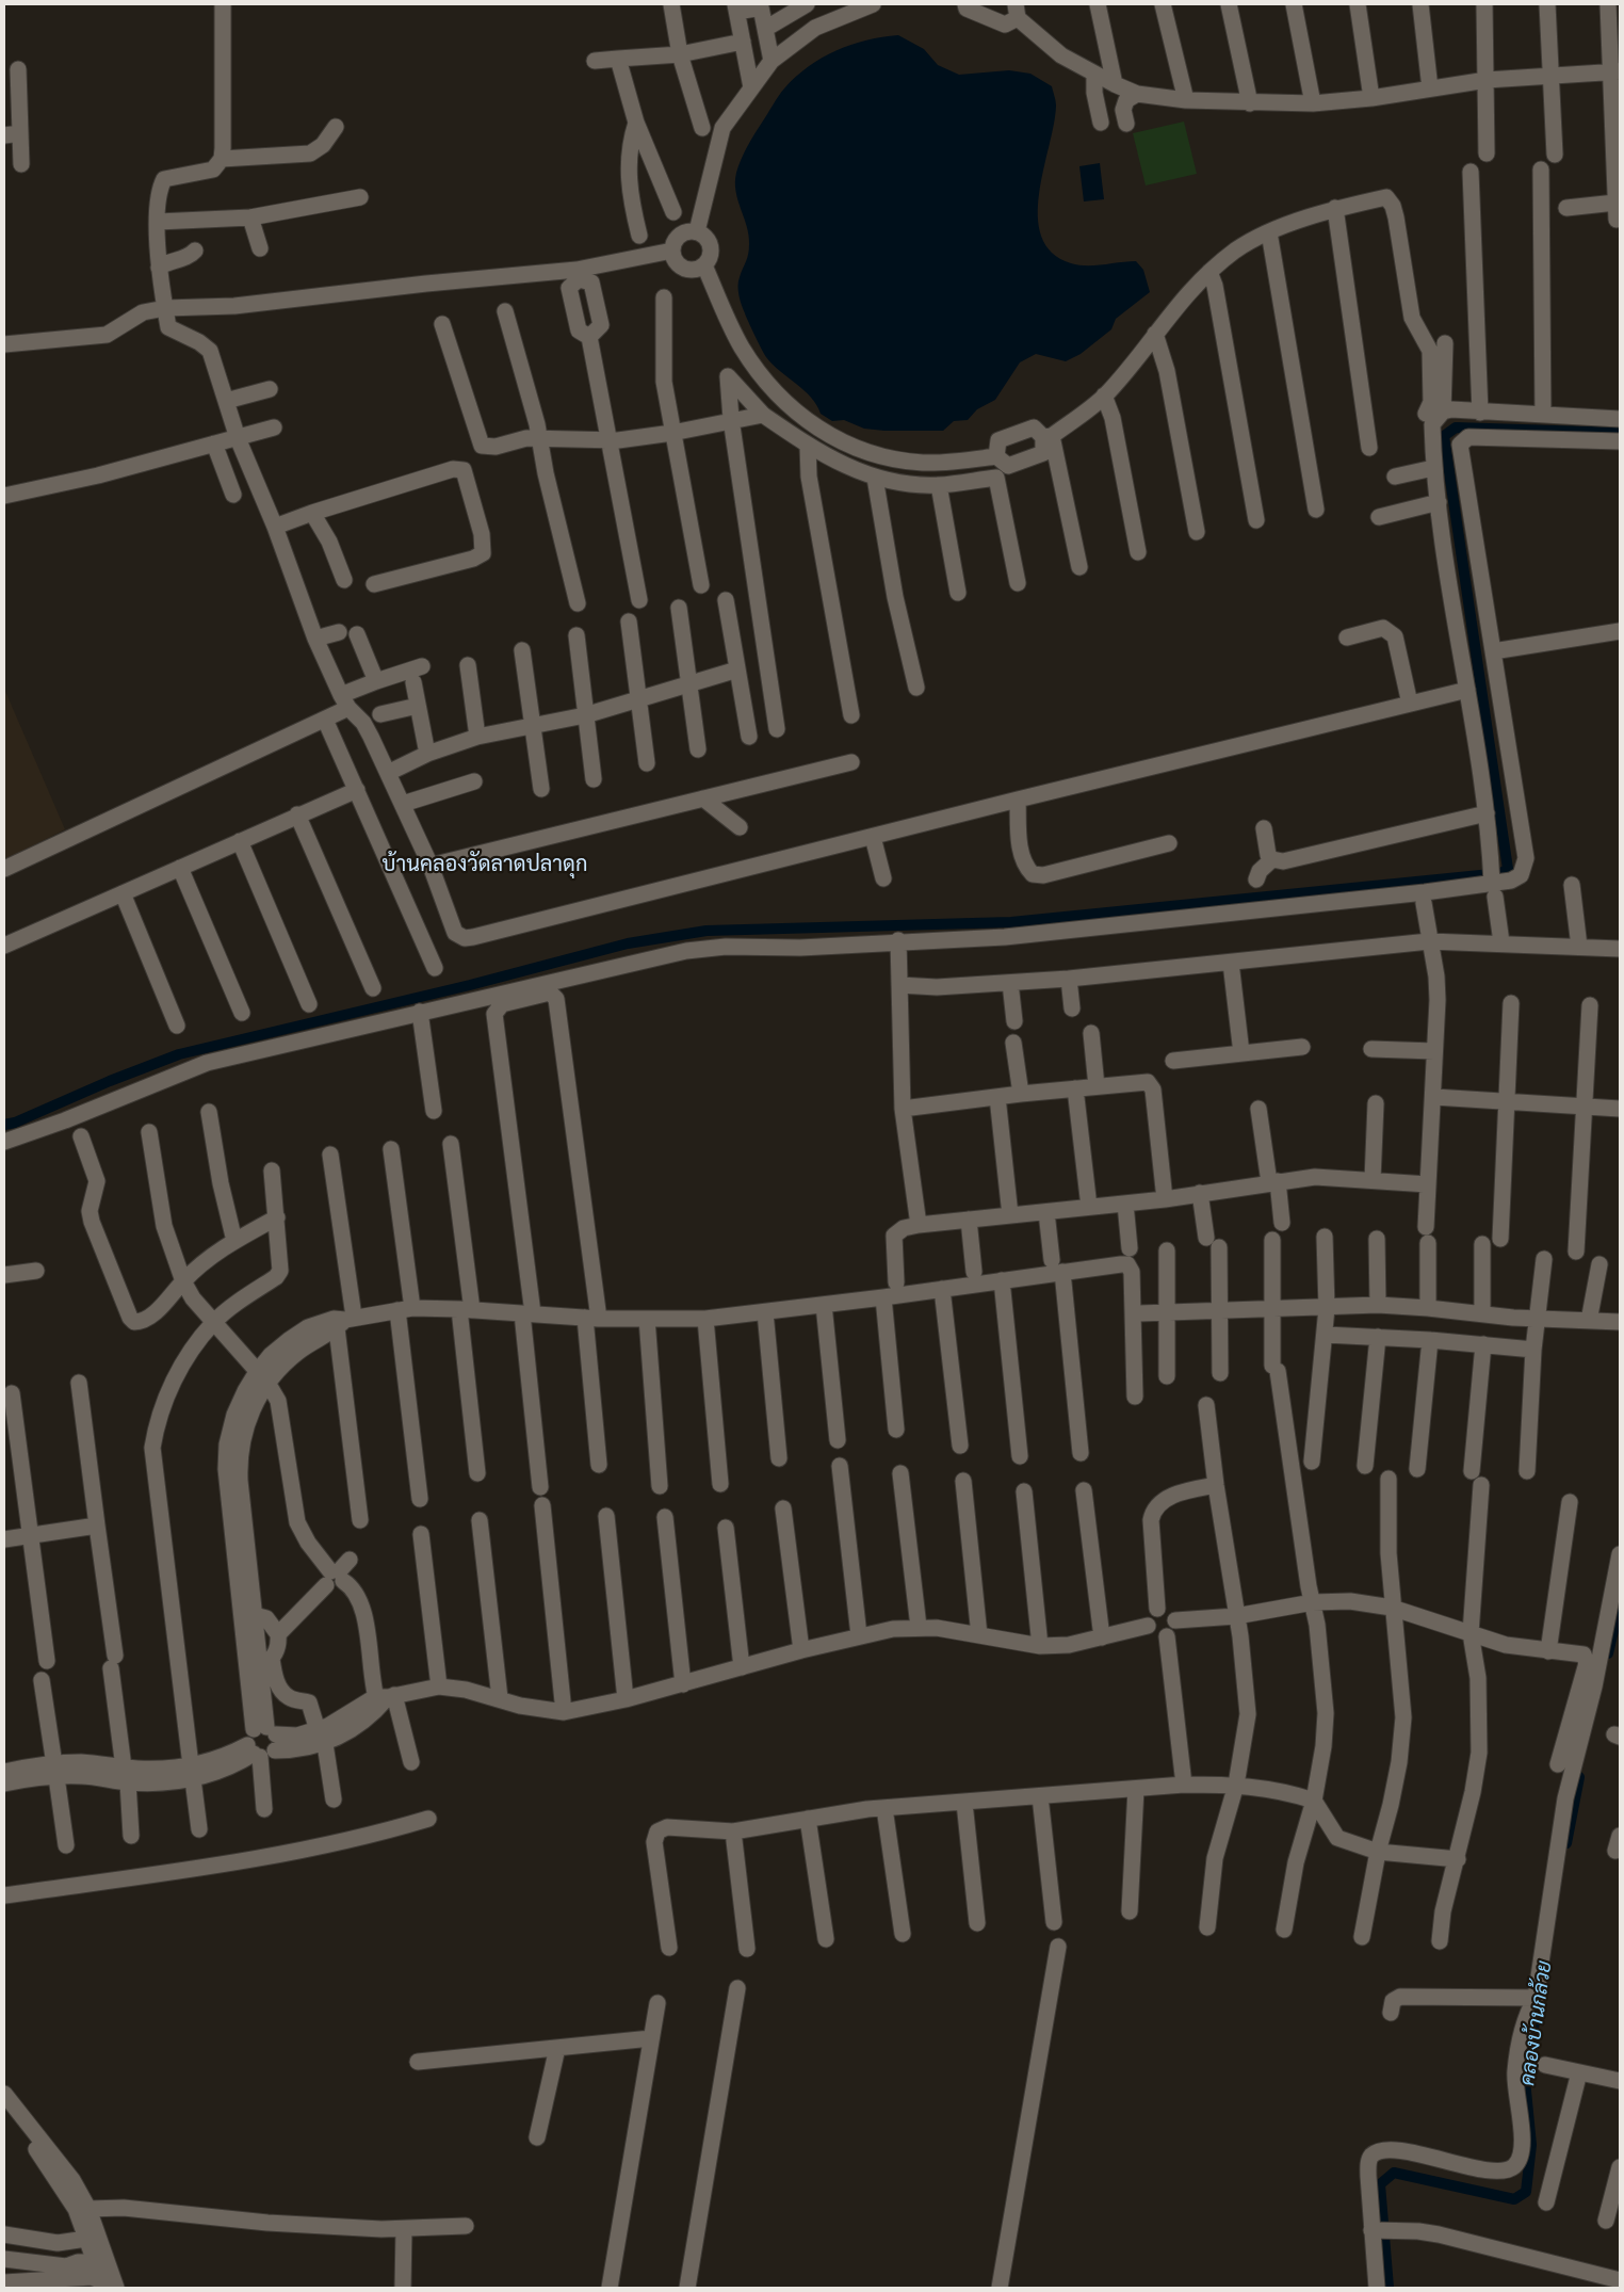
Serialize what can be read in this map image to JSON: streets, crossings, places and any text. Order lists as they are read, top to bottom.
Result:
{
  "districts": ["บ้านคลองวัดลาดปลาดุก"],
  "water": ["คลองบ้านกล้วย"]
}
